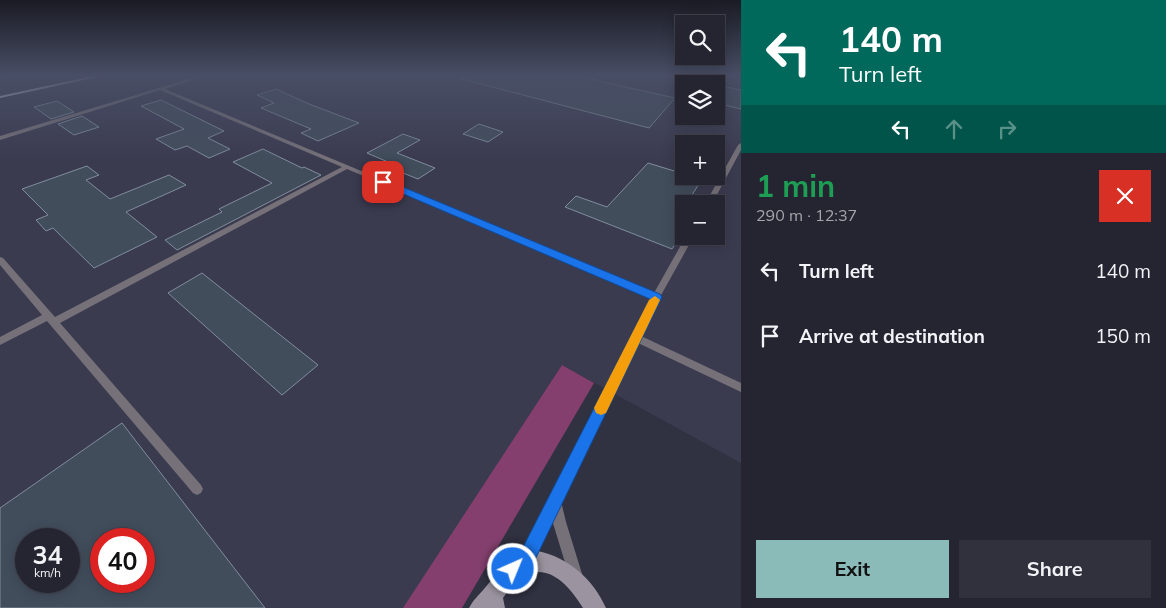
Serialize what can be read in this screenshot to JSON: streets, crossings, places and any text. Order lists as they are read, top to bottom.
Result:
{
  "page": {
    "turn": ["140 m", "Turn left"],
    "map_buttons": ["+", "−"],
    "heading": ["1 min", "290 m · 12:37"],
    "list": [
      {
        "name": "Turn left",
        "value": "140 m"
      },
      {
        "name": "Arrive at destination",
        "value": "150 m"
      }
    ],
    "speed": "34 km/h",
    "limit": "40",
    "buttons": ["Exit", "Share"]
  }
}
